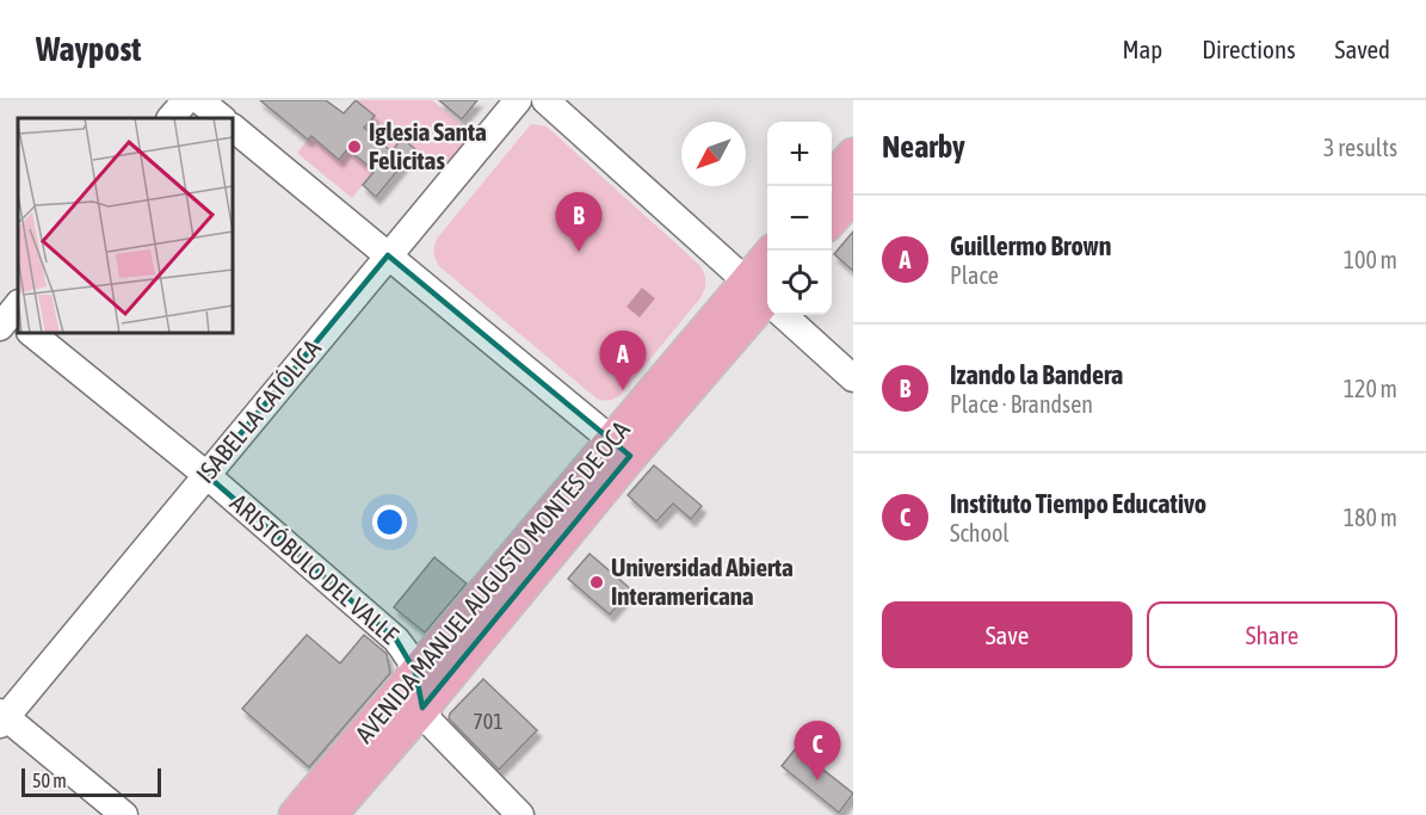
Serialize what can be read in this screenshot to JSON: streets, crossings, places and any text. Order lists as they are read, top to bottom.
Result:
{
  "streets": {
    "main road": ["AVENIDA MANUEL AUGUSTO MONTES DE OCA"],
    "street": ["ISABEL LA CATÓLICA", "ARISTÓBULO DEL VALLE"]
  },
  "crossings": [
    ["ISABEL LA CATÓLICA", "ARISTÓBULO DEL VALLE"],
    ["ARISTÓBULO DEL VALLE", "AVENIDA MANUEL AUGUSTO MONTES DE OCA"]
  ],
  "places": ["Iglesia Santa Felicitas", "Universidad Abierta Interamericana"],
  "house_numbers": ["701"],
  "scale_bar": "50 m",
  "north": "bottom left",
  "page": {
    "header": "Waypost",
    "nav": ["Map", "Directions", "Saved"],
    "heading": ["Nearby", "3 results"],
    "map_buttons": ["+", "−"],
    "pins": ["B", "A", "C"],
    "list": [
      {
        "mark": "A",
        "name": "Guillermo Brown",
        "note": "Place",
        "value": "100 m"
      },
      {
        "mark": "B",
        "name": "Izando la Bandera",
        "note": "Place · Brandsen",
        "value": "120 m"
      },
      {
        "mark": "C",
        "name": "Instituto Tiempo Educativo",
        "note": "School",
        "value": "180 m"
      }
    ],
    "buttons": ["Save", "Share"],
    "scale": "50 m"
  }
}
